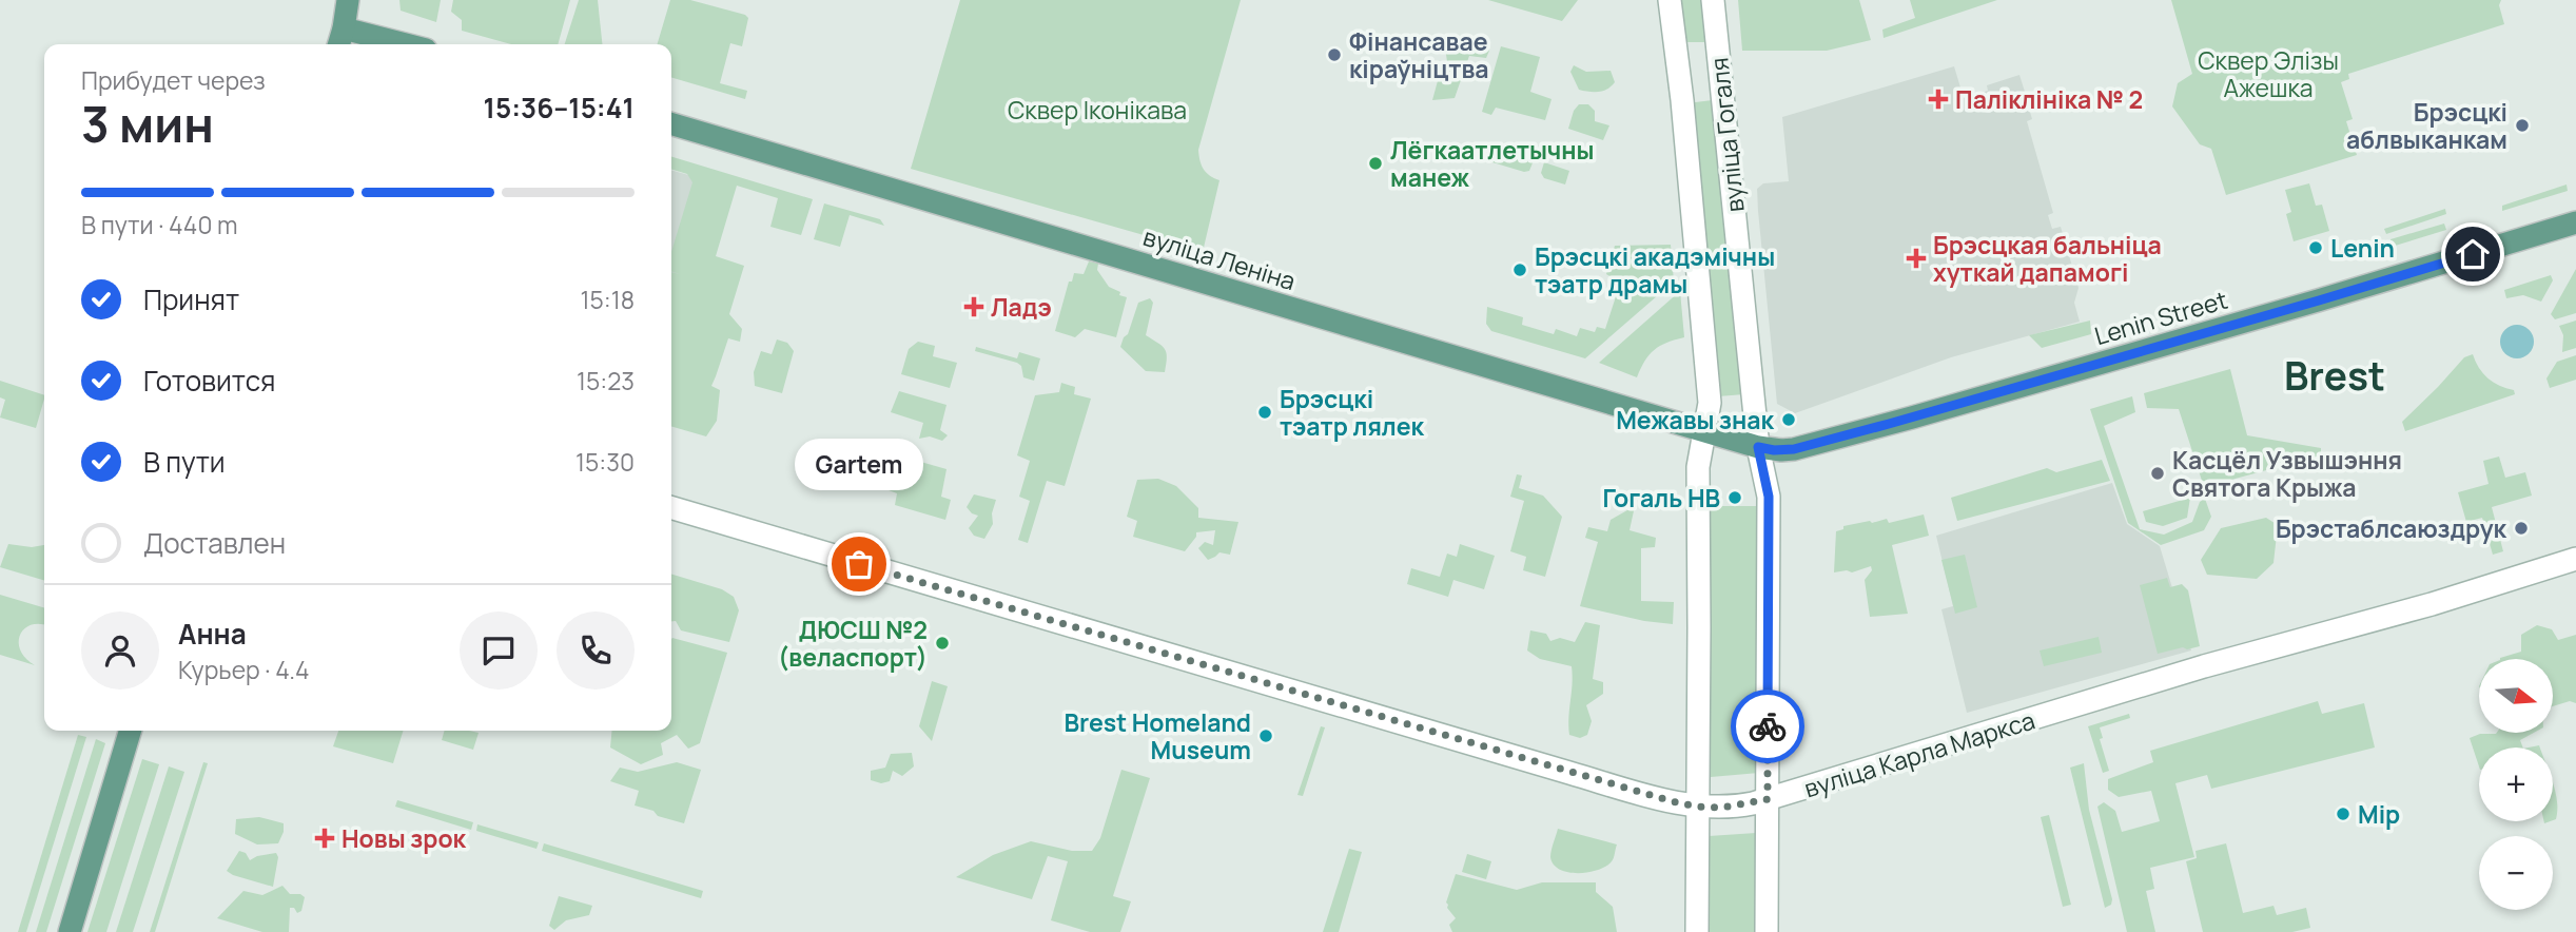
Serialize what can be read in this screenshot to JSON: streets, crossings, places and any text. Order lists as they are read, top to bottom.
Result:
{
  "streets": {
    "main road": [
      "вуліца Гогаля",
      "вуліца Леніна",
      "Lenin Street",
      "вуліца Карла Маркса"
    ]
  },
  "crossings": [
    ["вуліца Гогаля", "вуліца Леніна"],
    ["вуліца Гогаля", "Lenin Street"],
    ["вуліца Гогаля", "вуліца Карла Маркса"],
    ["вуліца Леніна", "Lenin Street"]
  ],
  "districts": ["Brest"],
  "parks": ["Сквер Элізы Ажешка", "Сквер Іконікава"],
  "places": {
    "other": [
      "Фінансавае кіраўніцтва",
      "Брэсцкі аблвыканкам",
      "Лёгкаатлетычны манеж",
      "Lenin",
      "Брэсцкі акадэмічны тэатр драмы",
      "Брэсцкі тэатр лялек",
      "Межавы знак",
      "Касцёл Узвышэння Святога Крыжа",
      "Гогаль НВ",
      "Брэстаблсаюздрук",
      "Gartem",
      "ДЮСШ №2 (веласпорт)",
      "Brest Homeland Museum",
      "Мір"
    ],
    "health": [
      "Паліклініка № 2",
      "Брэсцкая бальніца хуткай дапамогі",
      "Ладэ",
      "Новы зрок"
    ]
  },
  "north": "right",
  "page": {
    "heading": ["3 мин", "Прибудет через", "15:36–15:41"],
    "panel": ["Анна", "Курьер · 4.4"],
    "bar": "В пути · 440 m",
    "list": [
      ["Принят", "15:18"],
      ["Готовится", "15:23"],
      ["В пути", "15:30"],
      "Доставлен"
    ],
    "bubble": "Gartem",
    "map_buttons": ["+", "−"]
  }
}
